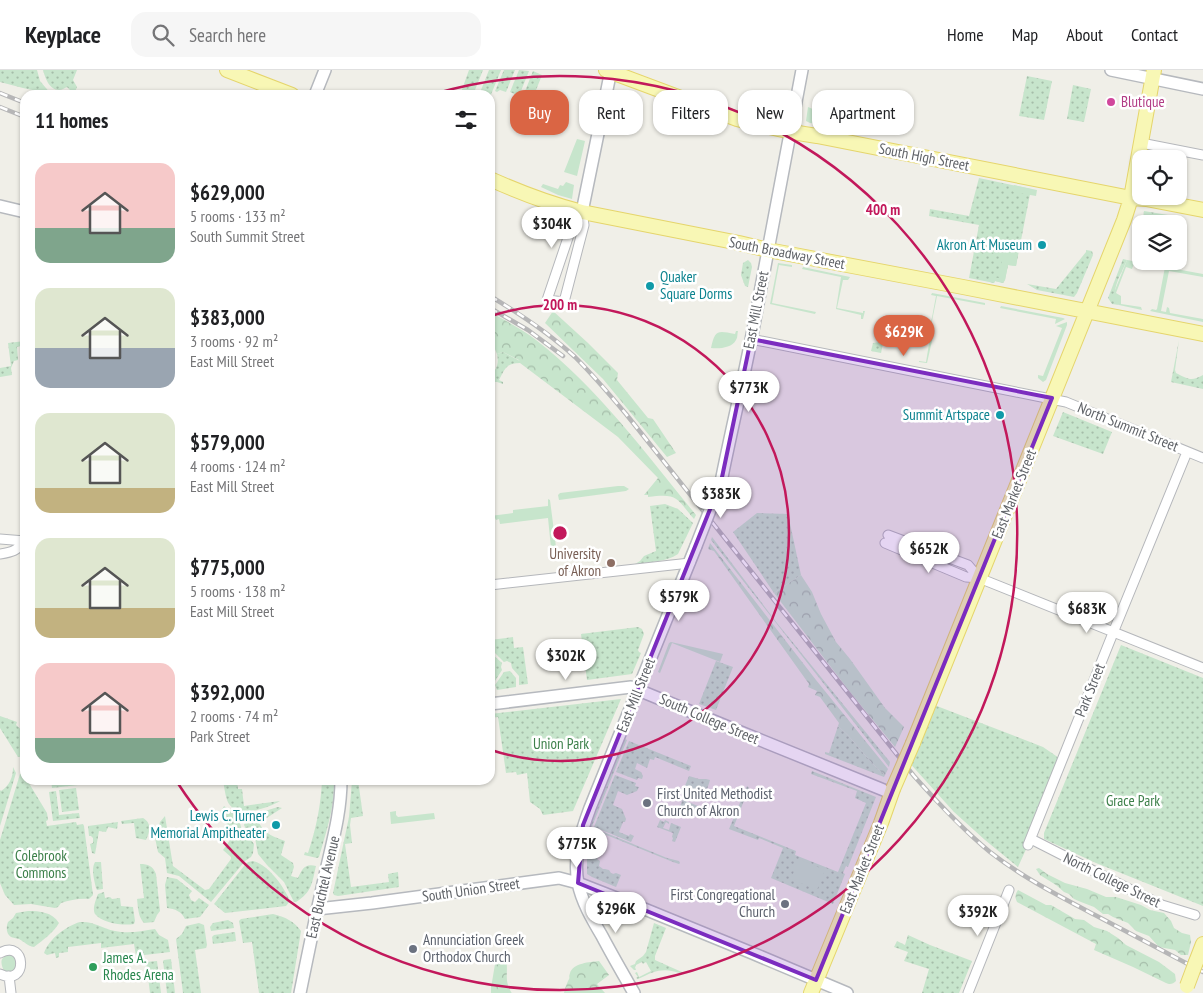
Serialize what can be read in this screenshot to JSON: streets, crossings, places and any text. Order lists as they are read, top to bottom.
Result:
{
  "streets": {
    "main road": ["South High Street", "South Broadway Street", "East Market Street"],
    "street": [
      "East Mill Street",
      "North Summit Street",
      "Park Street",
      "South College Street",
      "North College Street",
      "East Buchtel Avenue",
      "South Union Street"
    ]
  },
  "crossings": [
    ["South High Street", "East Market Street"],
    ["South Broadway Street", "East Mill Street"],
    ["South Broadway Street", "East Market Street"],
    ["East Mill Street", "North Summit Street"],
    ["East Mill Street", "South College Street"],
    ["East Mill Street", "South Union Street"],
    ["North Summit Street", "East Market Street"],
    ["North Summit Street", "Park Street"],
    ["East Market Street", "South College Street"],
    ["East Market Street", "South Union Street"],
    ["Park Street", "North College Street"],
    ["East Buchtel Avenue", "South Union Street"]
  ],
  "parks": ["Union Park", "Grace Park", "Colebrook Commons"],
  "places": [
    "Blutique",
    "Akron Art Museum",
    "Quaker Square Dorms",
    "Summit Artspace",
    "University of Akron",
    "First United Methodist Church of Akron",
    "Lewis C. Turner Memorial Ampitheater",
    "First Congregational Church",
    "Annunciation Greek Orthodox Church",
    "James A. Rhodes Arena"
  ],
  "page": {
    "header": "Keyplace",
    "search": "Search here",
    "nav": [
      "Home",
      "Map",
      "About",
      "Contact"
    ],
    "chip": [
      "Buy",
      "Rent",
      "Filters",
      "New",
      "Apartment"
    ],
    "heading": "11 homes",
    "list": [
      {
        "name": "$629,000",
        "note": "5 rooms · 133 m² · South Summit Street"
      },
      {
        "name": "$383,000",
        "note": "3 rooms · 92 m² · East Mill Street"
      },
      {
        "name": "$579,000",
        "note": "4 rooms · 124 m² · East Mill Street"
      },
      {
        "name": "$775,000",
        "note": "5 rooms · 138 m² · East Mill Street"
      },
      {
        "name": "$392,000",
        "note": "2 rooms · 74 m² · Park Street"
      }
    ],
    "price": [
      "$304K",
      "$629K",
      "$773K",
      "$383K",
      "$652K",
      "$579K",
      "$683K",
      "$302K",
      "$775K",
      "$296K",
      "$392K"
    ]
  },
  "rings": ["400 m", "200 m"]
}
